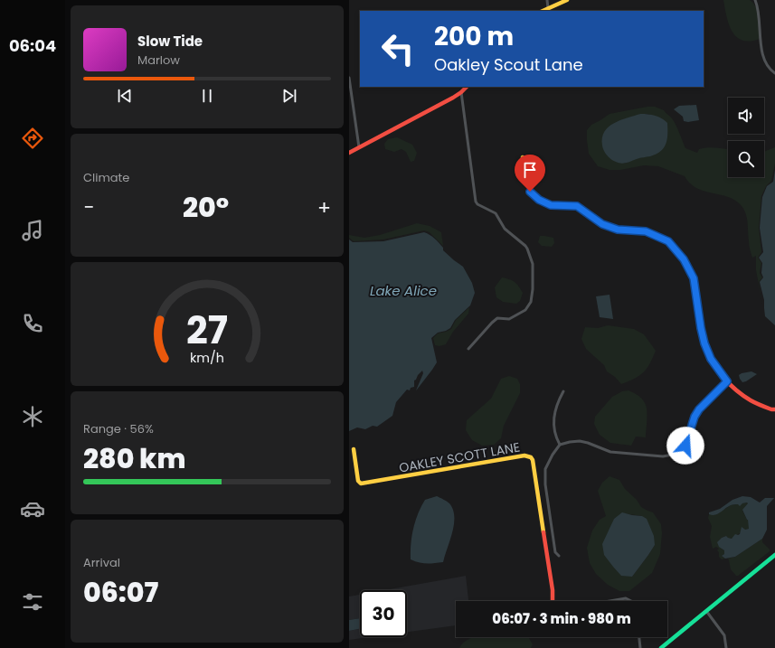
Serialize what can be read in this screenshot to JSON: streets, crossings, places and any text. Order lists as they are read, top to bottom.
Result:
{
  "streets": {
    "street": ["OAKLEY SCOTT LANE"]
  },
  "water": ["Lake Alice"],
  "page": {
    "tabs": "06:04",
    "turn": ["200 m", "Oakley Scout Lane"],
    "song": ["Slow Tide", "Marlow"],
    "tile": [
      "Climate",
      ["Range · 56%", "280 km"],
      ["Arrival", "06:07"]
    ],
    "heat": ["−", "20°", "+"],
    "limit": "30",
    "trip": "06:07 · 3 min · 980 m",
    "gauge": ["27", "km/h"]
  }
}
